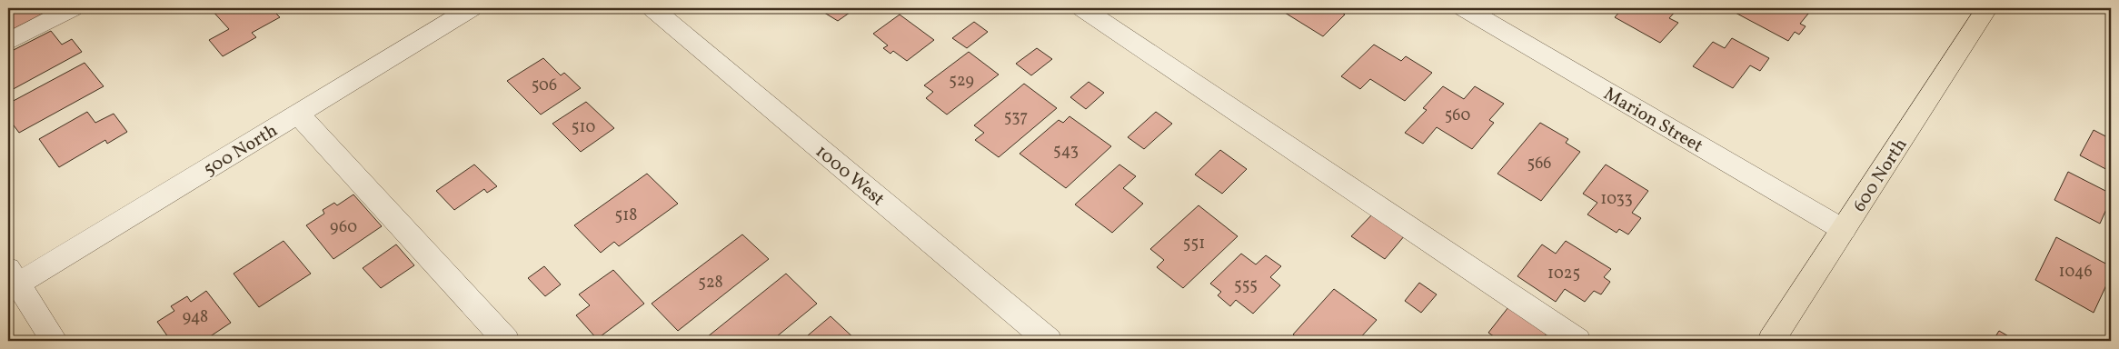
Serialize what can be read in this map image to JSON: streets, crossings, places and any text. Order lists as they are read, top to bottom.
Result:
{
  "streets": {
    "main road": ["600 North"],
    "street": ["Marion Street", "500 North", "1000 West"]
  },
  "crossings": [
    ["Marion Street", "600 North"]
  ],
  "house_numbers": [
    "529",
    "506",
    "560",
    "537",
    "510",
    "543",
    "566",
    "1033",
    "518",
    "960",
    "551",
    "1046",
    "1025",
    "528",
    "555",
    "948"
  ]
}
